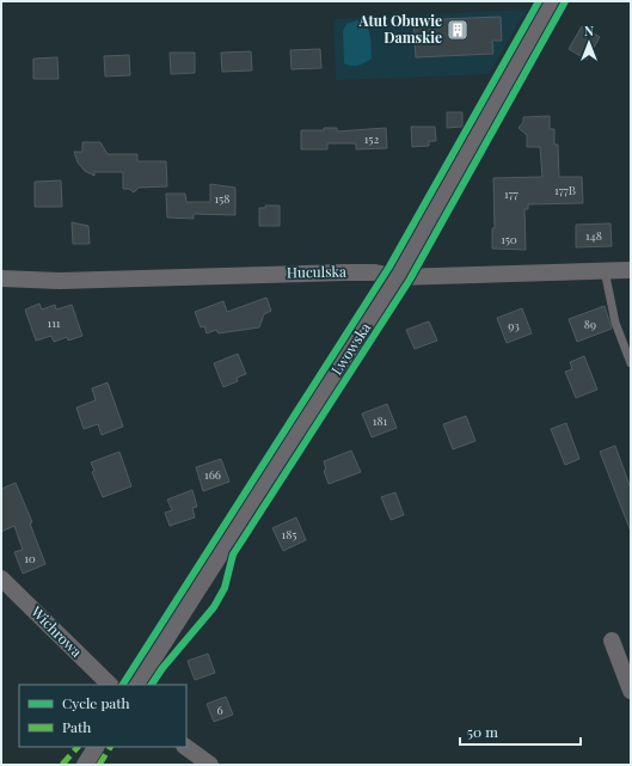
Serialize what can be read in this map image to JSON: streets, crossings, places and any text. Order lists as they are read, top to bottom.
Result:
{
  "streets": {
    "street": ["Huculska", "Lwowska", "Wichrowa"]
  },
  "crossings": [
    ["Huculska", "Lwowska"]
  ],
  "places": {
    "building": ["Atut Obuwie Damskie"]
  },
  "house_numbers": [
    "152",
    "177B",
    "177",
    "158",
    "148",
    "150",
    "111",
    "89",
    "93",
    "181",
    "166",
    "185",
    "10",
    "6"
  ],
  "legend": ["Cycle path", "Path"],
  "scale_bar": "50 m",
  "north": "top"
}
